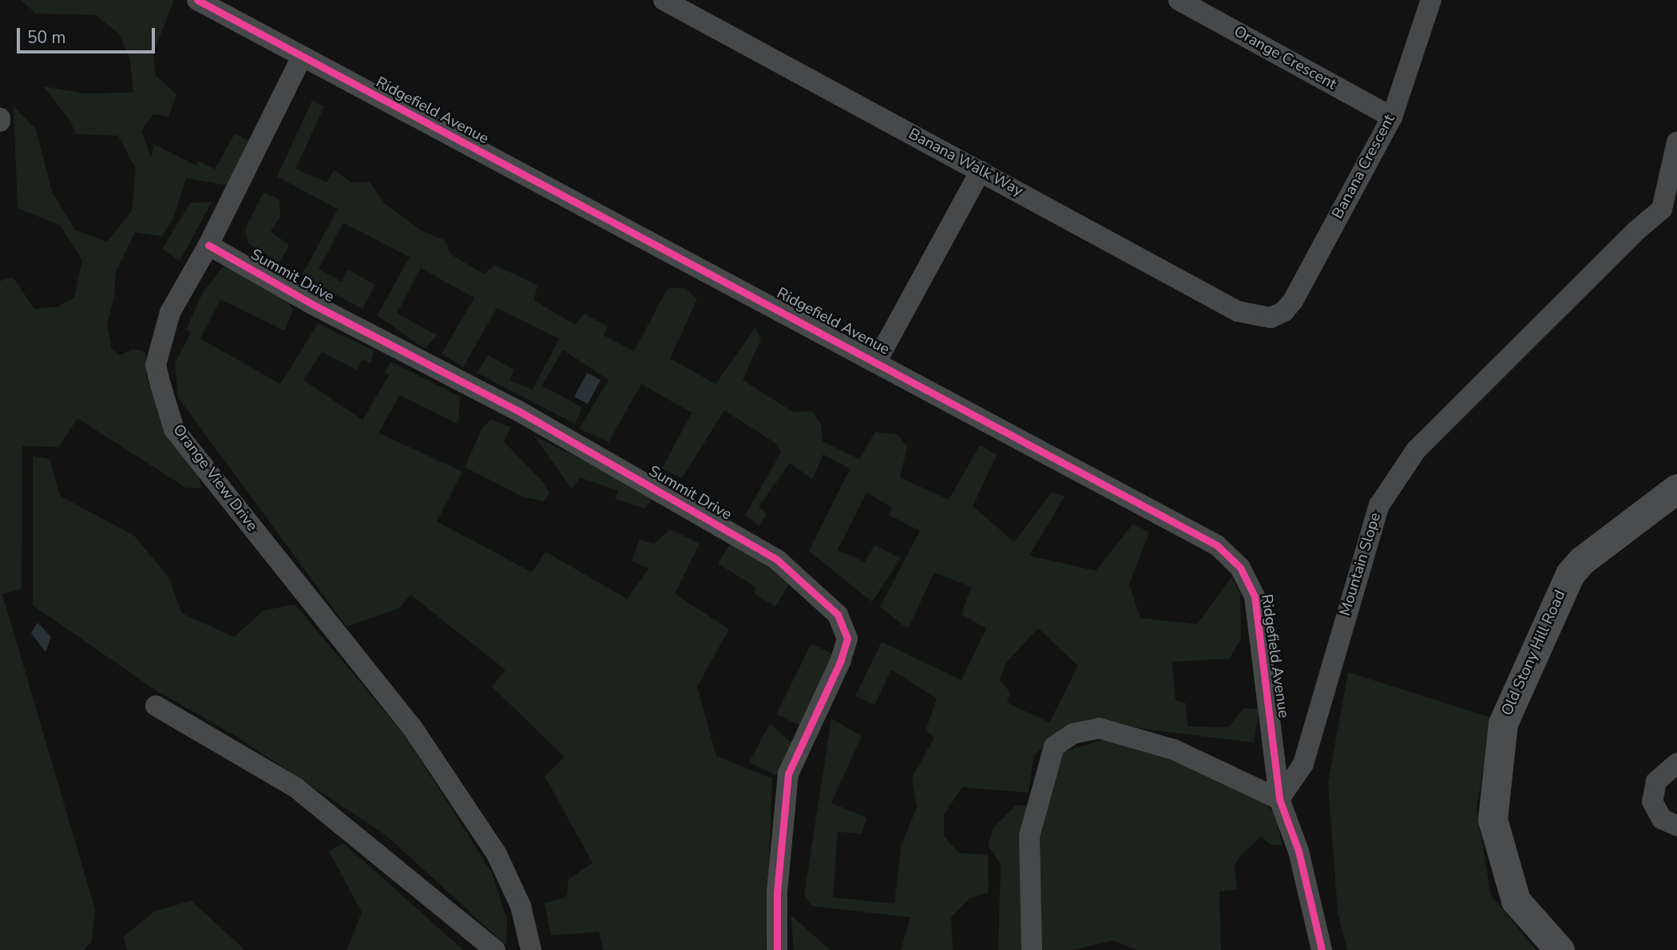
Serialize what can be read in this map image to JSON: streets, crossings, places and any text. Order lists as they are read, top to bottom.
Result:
{
  "streets": {
    "street": [
      "Orange Crescent",
      "Ridgefield Avenue",
      "Banana Walk Way",
      "Banana Crescent",
      "Summit Drive",
      "Orange View Drive",
      "Mountain Slope",
      "Old Stony Hill Road"
    ]
  },
  "crossings": [
    ["Orange Crescent", "Banana Crescent"],
    ["Ridgefield Avenue", "Orange View Drive"],
    ["Ridgefield Avenue", "Mountain Slope"],
    ["Banana Walk Way", "Banana Crescent"],
    ["Summit Drive", "Orange View Drive"]
  ],
  "scale_bar": "50 m"
}
